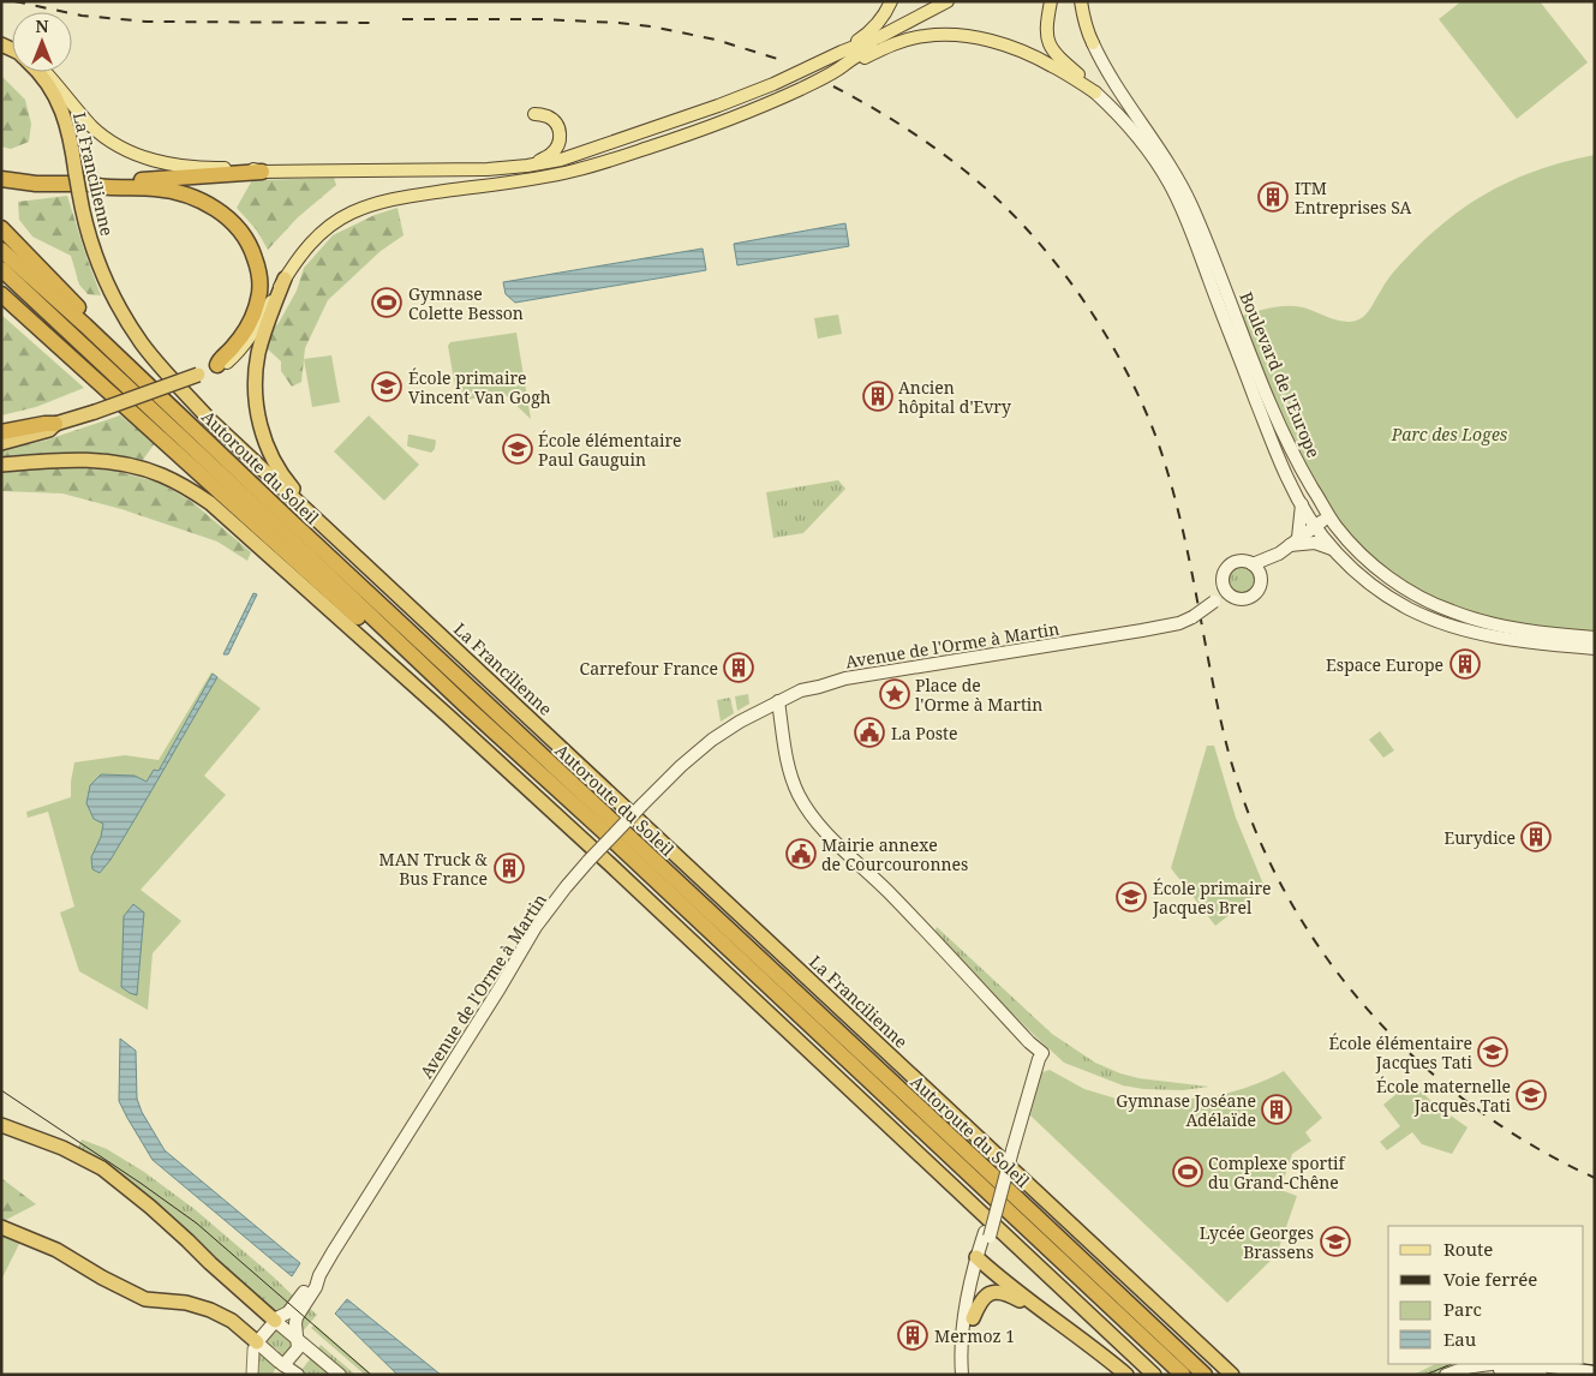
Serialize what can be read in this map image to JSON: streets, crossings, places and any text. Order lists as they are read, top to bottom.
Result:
{
  "streets": {
    "highway": ["La Francilienne", "Autoroute du Soleil"],
    "main road": ["Boulevard de l'Europe", "Avenue de l'Orme à Martin"]
  },
  "parks": ["Parc des Loges"],
  "places": {
    "building": [
      "ITM Entreprises SA",
      "Ancien hôpital d'Evry",
      "Espace Europe",
      "Carrefour France",
      "Eurydice",
      "MAN Truck & Bus France",
      "Gymnase Joséane Adélaïde",
      "Mermoz 1"
    ],
    "sports": ["Gymnase Colette Besson", "Complexe sportif du Grand-Chêne"],
    "school or university": [
      "École primaire Vincent Van Gogh",
      "École élémentaire Paul Gauguin",
      "École primaire Jacques Brel",
      "École élémentaire Jacques Tati",
      "École maternelle Jacques Tati",
      "Lycée Georges Brassens"
    ],
    "place": ["Place de l'Orme à Martin"],
    "public building": ["La Poste", "Mairie annexe de Courcouronnes"]
  },
  "legend": [
    "Route",
    "Voie ferrée",
    "Parc",
    "Eau"
  ],
  "north": "top"
}
